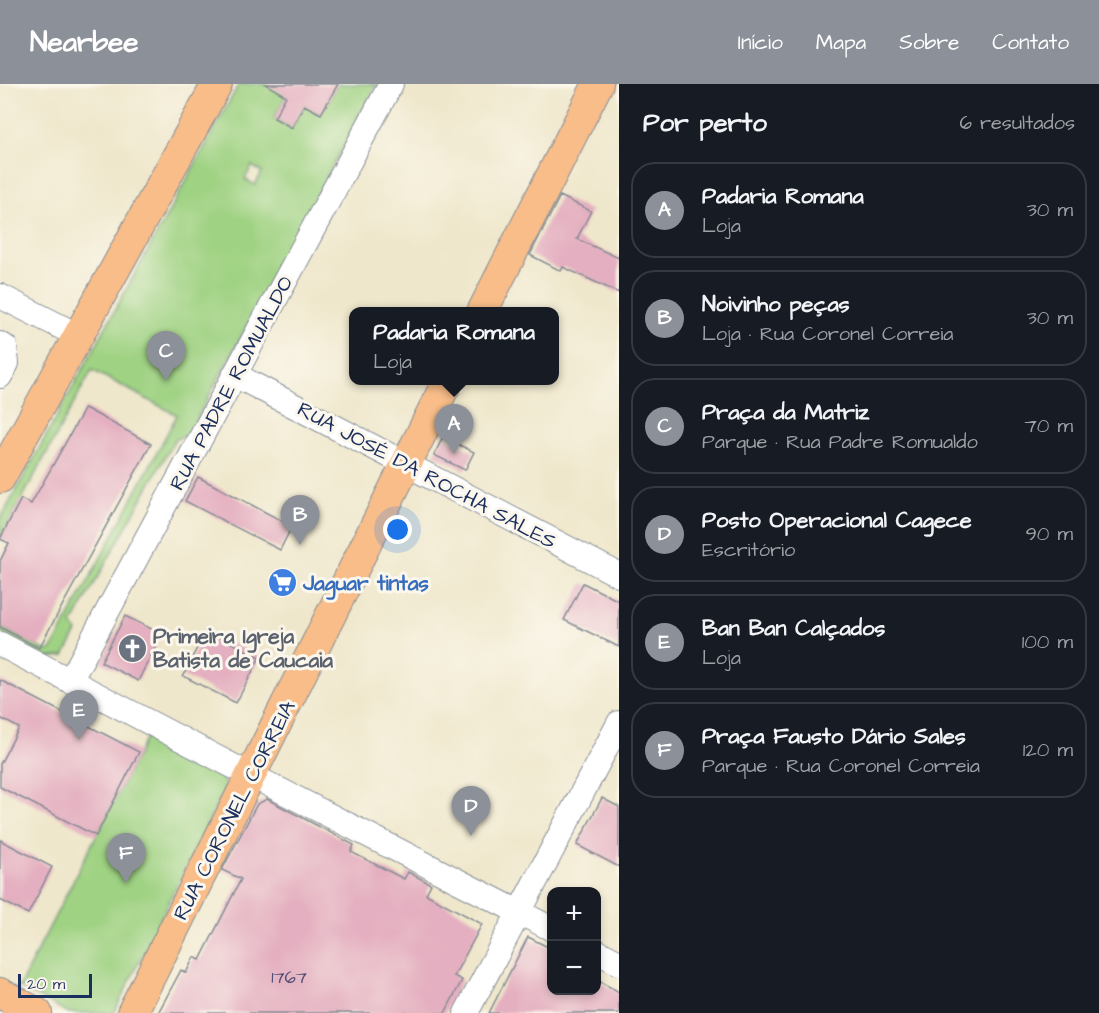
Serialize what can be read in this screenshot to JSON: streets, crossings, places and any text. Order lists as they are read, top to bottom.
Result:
{
  "streets": {
    "main road": ["RUA CORONEL CORREIA"],
    "street": ["RUA PADRE ROMUALDO", "RUA JOSÉ DA ROCHA SALES"]
  },
  "crossings": [
    ["RUA PADRE ROMUALDO", "RUA JOSÉ DA ROCHA SALES"],
    ["RUA JOSÉ DA ROCHA SALES", "RUA CORONEL CORREIA"]
  ],
  "places": {
    "supermarket": ["Jaguar tintas"],
    "church": ["Primeira Igreja Batista de Caucaia"]
  },
  "house_numbers": ["1767"],
  "scale_bar": "20 m",
  "page": {
    "header": "Nearbee",
    "nav": [
      "Início",
      "Mapa",
      "Sobre",
      "Contato"
    ],
    "heading": ["Por perto", "6 resultados"],
    "list": [
      {
        "mark": "A",
        "name": "Padaria Romana",
        "note": "Loja",
        "value": "30 m"
      },
      {
        "mark": "B",
        "name": "Noivinho peças",
        "note": "Loja · Rua Coronel Correia",
        "value": "30 m"
      },
      {
        "mark": "C",
        "name": "Praça da Matriz",
        "note": "Parque · Rua Padre Romualdo",
        "value": "70 m"
      },
      {
        "mark": "D",
        "name": "Posto Operacional Cagece",
        "note": "Escritório",
        "value": "90 m"
      },
      {
        "mark": "E",
        "name": "Ban Ban Calçados",
        "note": "Loja",
        "value": "100 m"
      },
      {
        "mark": "F",
        "name": "Praça Fausto Dário Sales",
        "note": "Parque · Rua Coronel Correia",
        "value": "120 m"
      }
    ],
    "popup": ["Padaria Romana", "Loja"],
    "pins": [
      "C",
      "A",
      "B",
      "E",
      "D",
      "F"
    ],
    "map_buttons": ["+", "−"],
    "scale": "20 m"
  }
}
